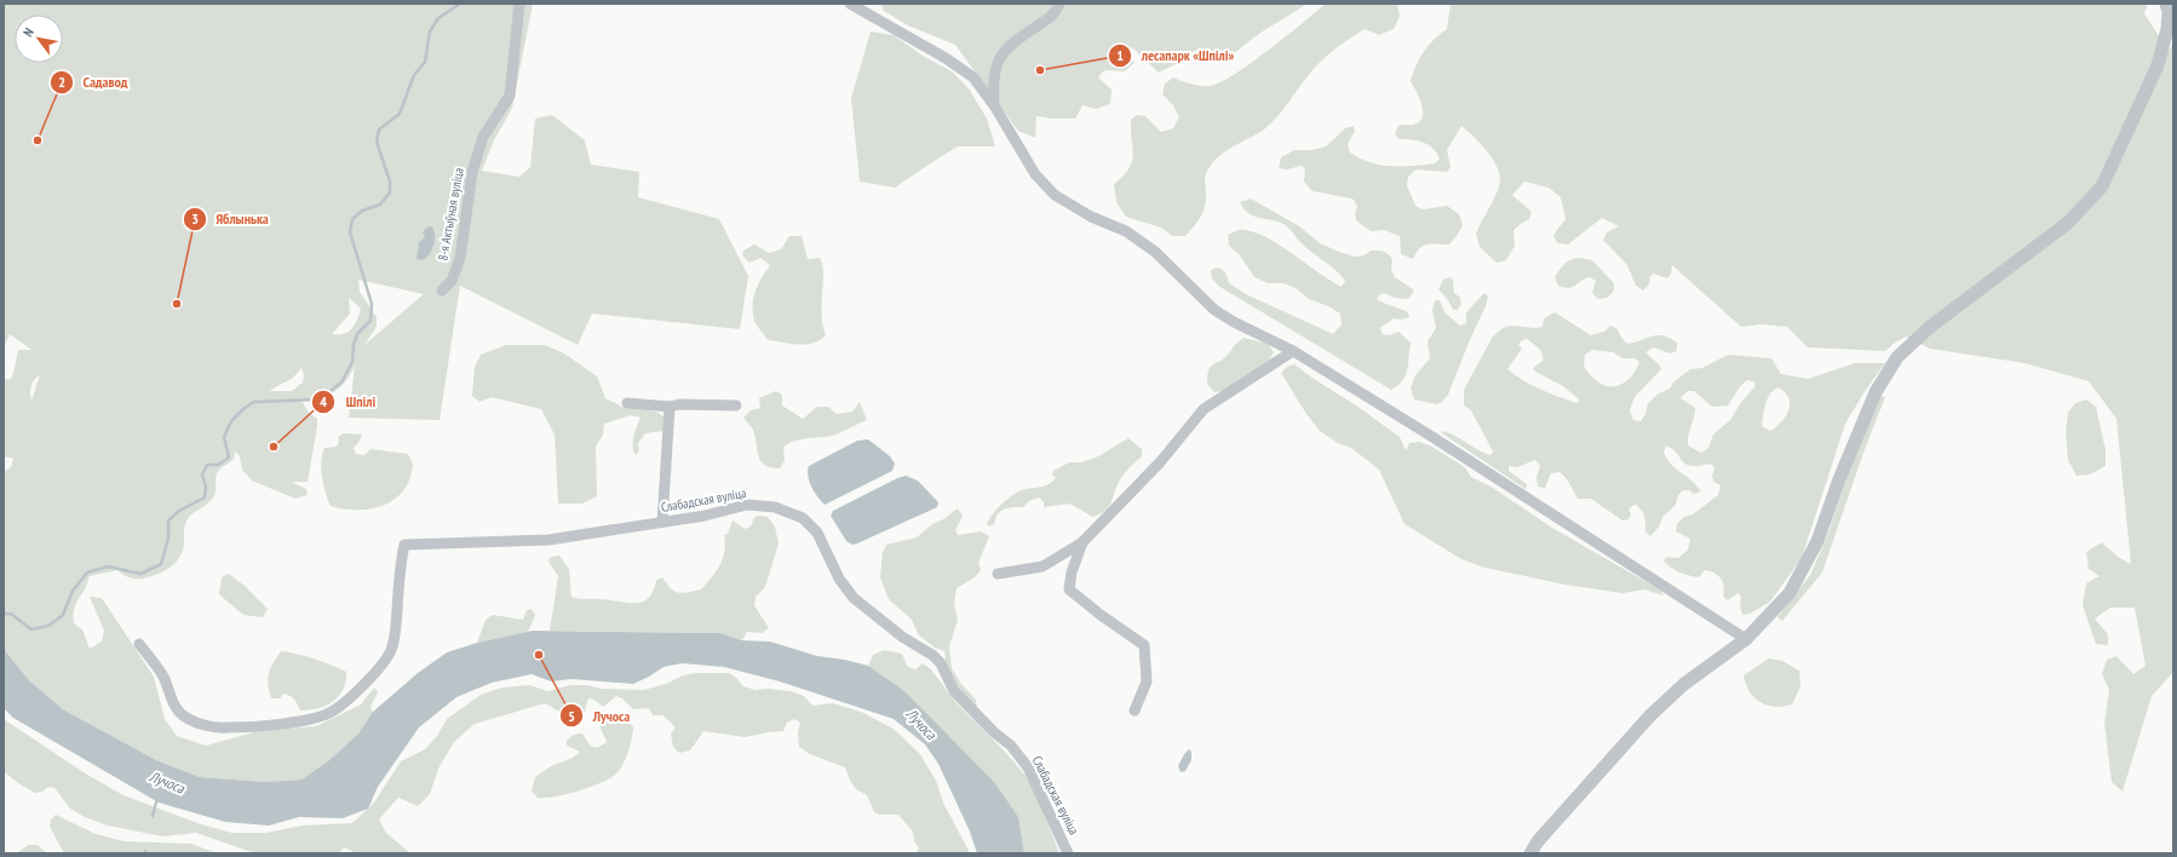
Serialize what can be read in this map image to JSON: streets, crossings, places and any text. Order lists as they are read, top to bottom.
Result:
{
  "streets": {
    "street": ["8-я Актыўная вуліца", "Слабадская вуліца"]
  },
  "water": ["Лучоса"],
  "places": [
    "лесапарк «Шпілі»",
    "Садавод",
    "Яблынька",
    "Шпілі",
    "Лучоса"
  ],
  "north": "top left"
}
